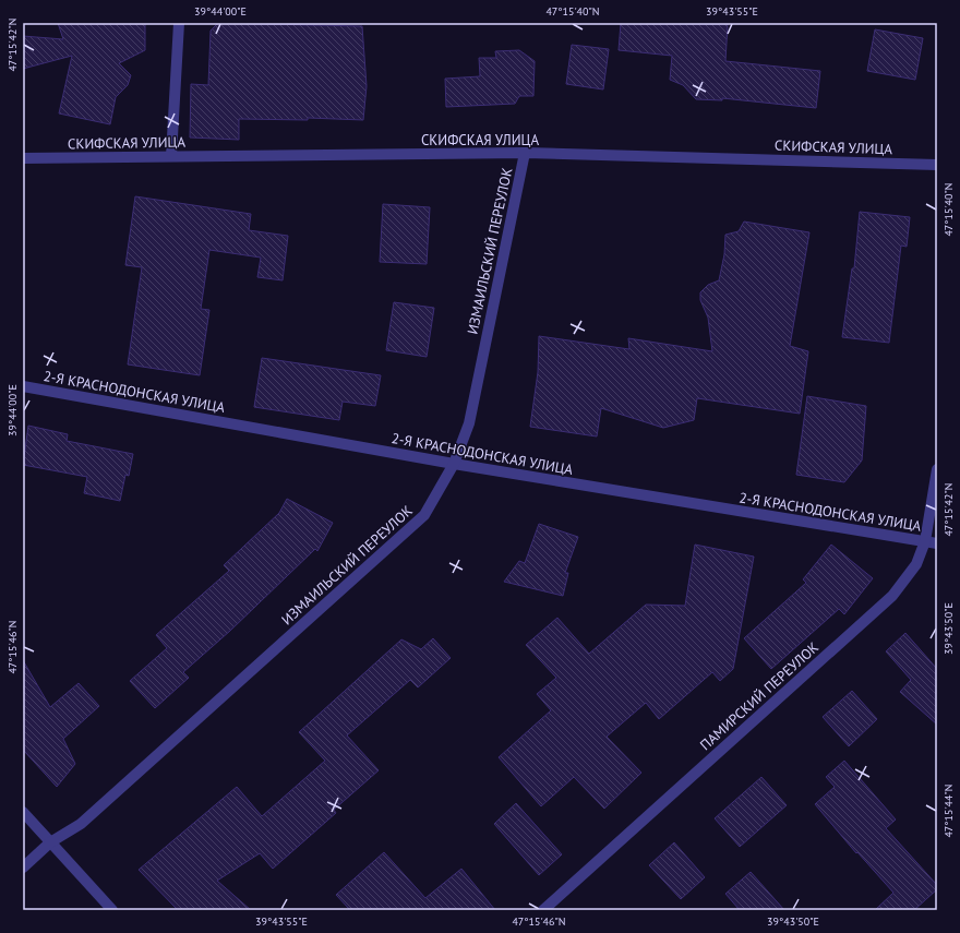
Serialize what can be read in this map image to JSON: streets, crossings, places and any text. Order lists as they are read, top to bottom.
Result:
{
  "streets": {
    "street": [
      "СКИФСКАЯ УЛИЦА",
      "ИЗМАИЛЬСКИЙ ПЕРЕУЛОК",
      "2-Я КРАСНОДОНСКАЯ УЛИЦА",
      "ПАМИРСКИЙ ПЕРЕУЛОК"
    ]
  },
  "crossings": [
    ["СКИФСКАЯ УЛИЦА", "ИЗМАИЛЬСКИЙ ПЕРЕУЛОК"],
    ["ИЗМАИЛЬСКИЙ ПЕРЕУЛОК", "2-Я КРАСНОДОНСКАЯ УЛИЦА"],
    ["2-Я КРАСНОДОНСКАЯ УЛИЦА", "ПАМИРСКИЙ ПЕРЕУЛОК"]
  ],
  "coordinates": [
    "39°44'00\"E",
    "47°15'40\"N",
    "39°43'55\"E",
    "47°15'42\"N",
    "39°43'50\"E",
    "47°15'46\"N",
    "47°15'44\"N"
  ]
}
